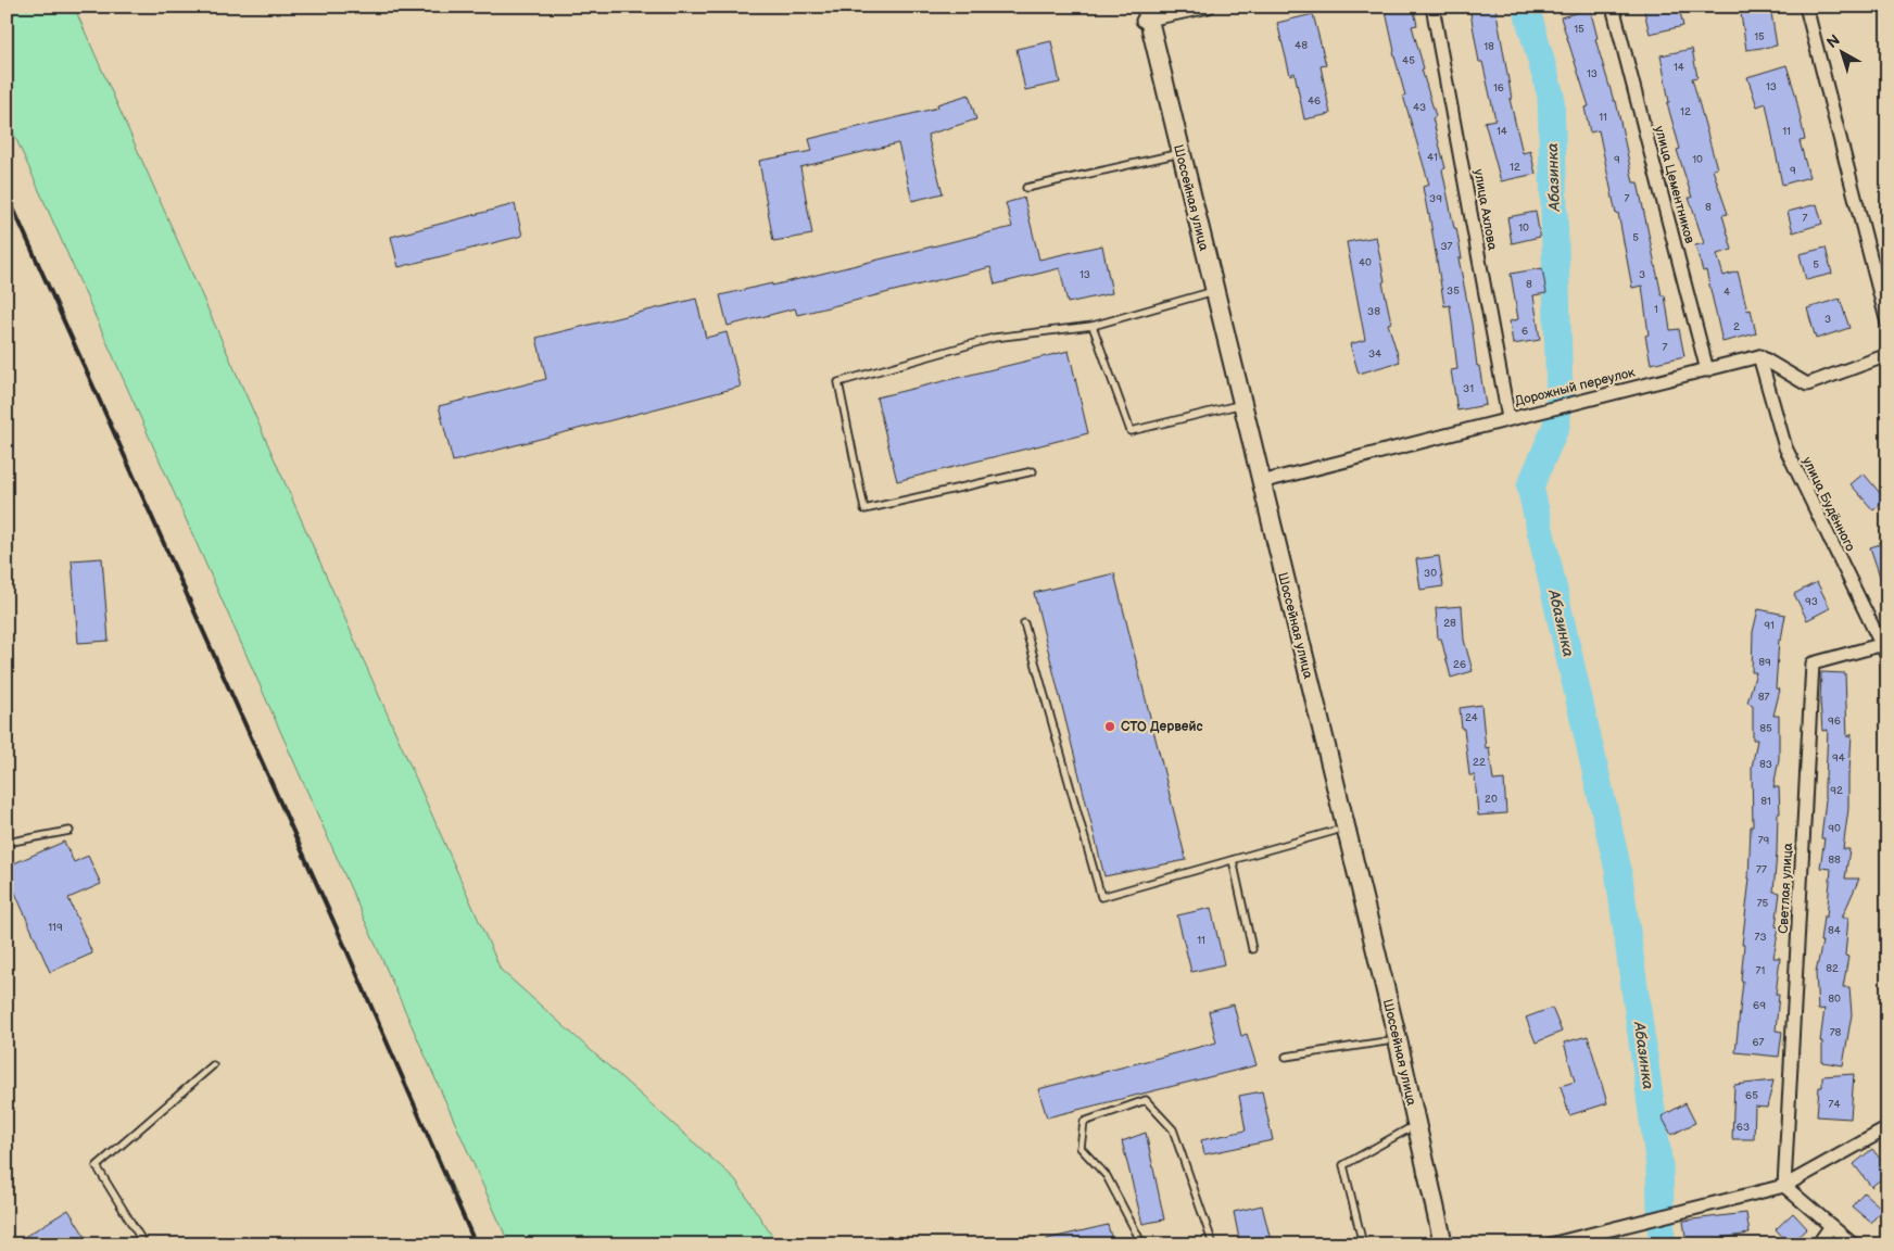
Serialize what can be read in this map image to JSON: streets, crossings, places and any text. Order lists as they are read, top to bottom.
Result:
{
  "streets": {
    "main road": ["Шоссейная улица"],
    "street": [
      "улица Цементников",
      "улица Ахлова",
      "Дорожный переулок",
      "улица Будённого",
      "Светлая улица"
    ]
  },
  "crossings": [
    ["улица Цементников", "Дорожный переулок"],
    ["Шоссейная улица", "Дорожный переулок"],
    ["улица Ахлова", "Дорожный переулок"],
    ["Дорожный переулок", "улица Будённого"],
    ["улица Будённого", "Светлая улица"]
  ],
  "water": ["Абазинка"],
  "places": ["СТО Дервейс"],
  "house_numbers": [
    "15",
    "15",
    "48",
    "18",
    "45",
    "14",
    "13",
    "13",
    "16",
    "46",
    "43",
    "12",
    "11",
    "14",
    "11",
    "41",
    "9",
    "10",
    "12",
    "9",
    "39",
    "7",
    "8",
    "7",
    "10",
    "5",
    "37",
    "40",
    "5",
    "13",
    "3",
    "8",
    "35",
    "4",
    "1",
    "38",
    "3",
    "2",
    "6",
    "7",
    "34",
    "31",
    "30",
    "93",
    "28",
    "91",
    "89",
    "26",
    "87",
    "24",
    "96",
    "85",
    "94",
    "22",
    "83",
    "92",
    "20",
    "81",
    "90",
    "79",
    "88",
    "77",
    "75",
    "119",
    "84",
    "73",
    "11",
    "82",
    "71",
    "80",
    "69",
    "78",
    "67",
    "65",
    "74",
    "63"
  ],
  "north": "top left"
}
